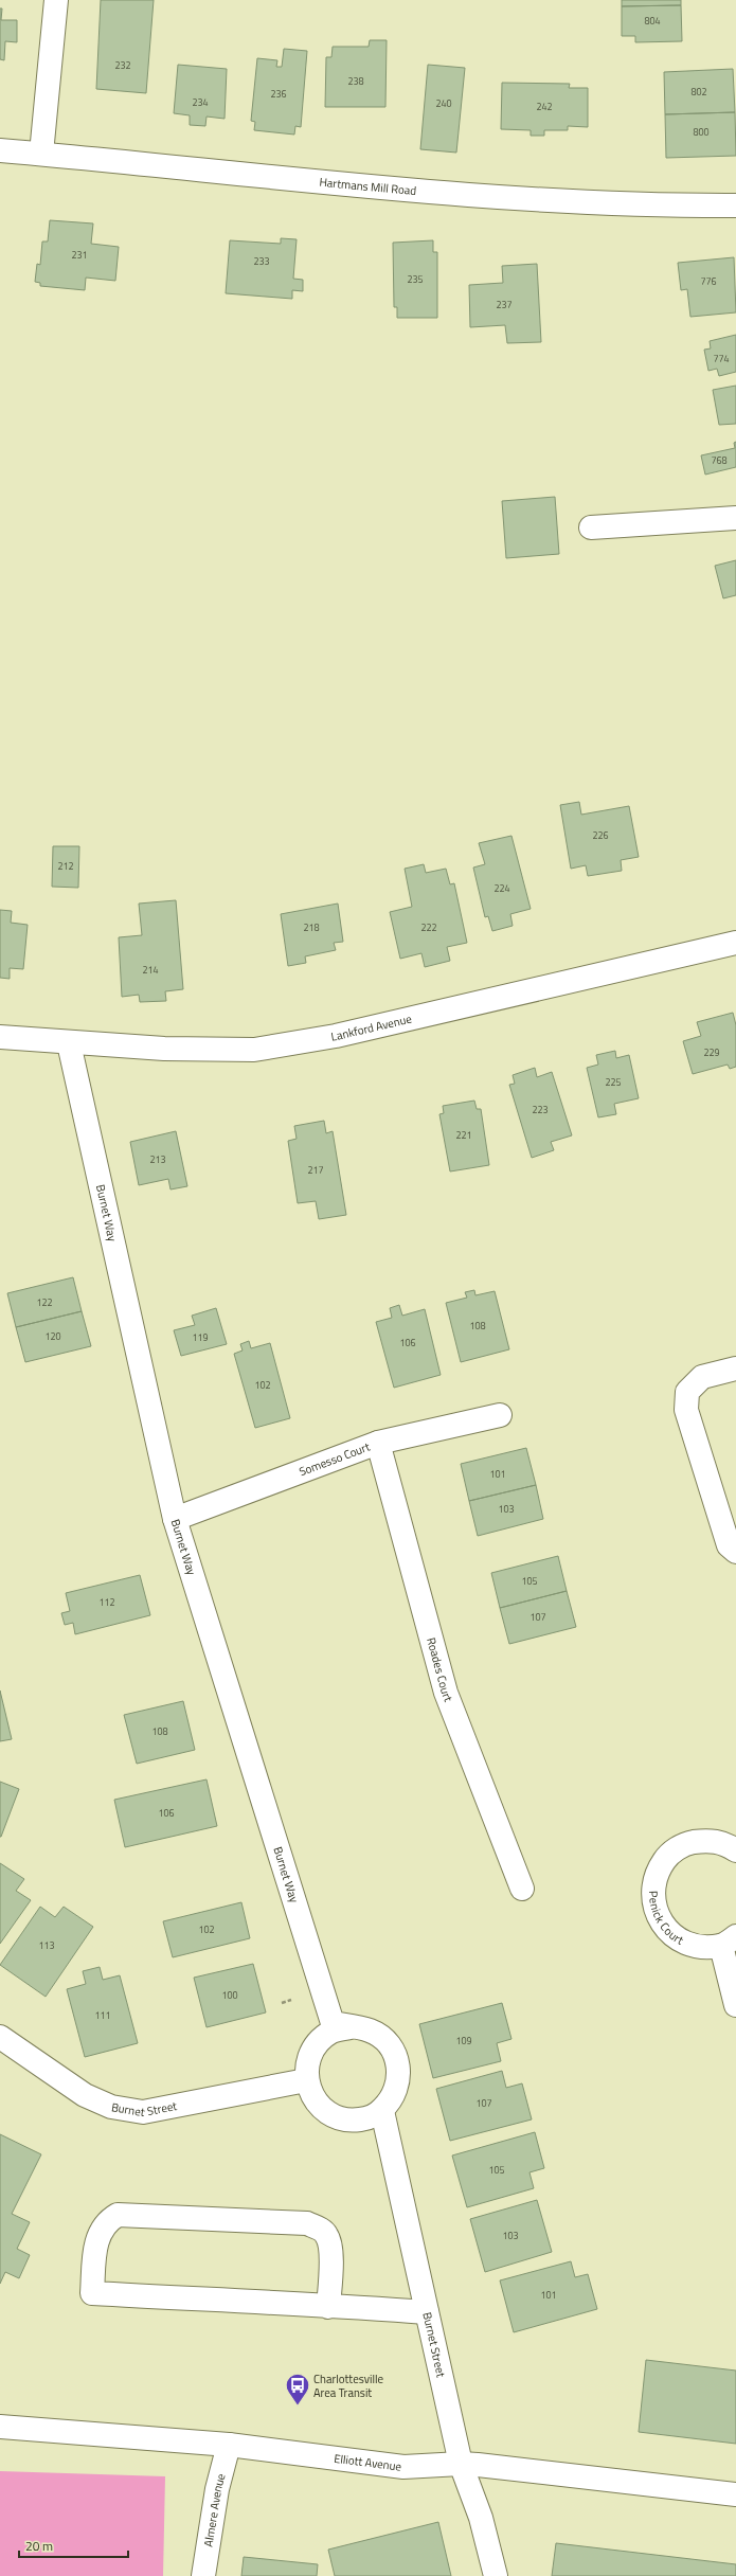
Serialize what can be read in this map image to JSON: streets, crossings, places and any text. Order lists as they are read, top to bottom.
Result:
{
  "streets": {
    "street": [
      "Hartmans Mill Road",
      "Lankford Avenue",
      "Burnet Way",
      "Somesso Court",
      "Roades Court",
      "Penick Court",
      "Burnet Street",
      "Elliott Avenue",
      "Almere Avenue"
    ]
  },
  "crossings": [
    ["Lankford Avenue", "Burnet Way"],
    ["Burnet Way", "Somesso Court"],
    ["Burnet Way", "Burnet Street"],
    ["Somesso Court", "Roades Court"],
    ["Burnet Street", "Elliott Avenue"],
    ["Elliott Avenue", "Almere Avenue"]
  ],
  "places": {
    "bus stop": ["Charlottesville Area Transit"]
  },
  "house_numbers": [
    "804",
    "232",
    "238",
    "802",
    "236",
    "234",
    "240",
    "242",
    "800",
    "231",
    "233",
    "235",
    "776",
    "237",
    "774",
    "768",
    "226",
    "212",
    "224",
    "218",
    "222",
    "214",
    "229",
    "225",
    "223",
    "221",
    "213",
    "217",
    "122",
    "108",
    "120",
    "119",
    "106",
    "102",
    "101",
    "103",
    "105",
    "112",
    "107",
    "108",
    "106",
    "102",
    "113",
    "100",
    "111",
    "109",
    "107",
    "105",
    "103",
    "101"
  ],
  "scale_bar": "20 m"
}
